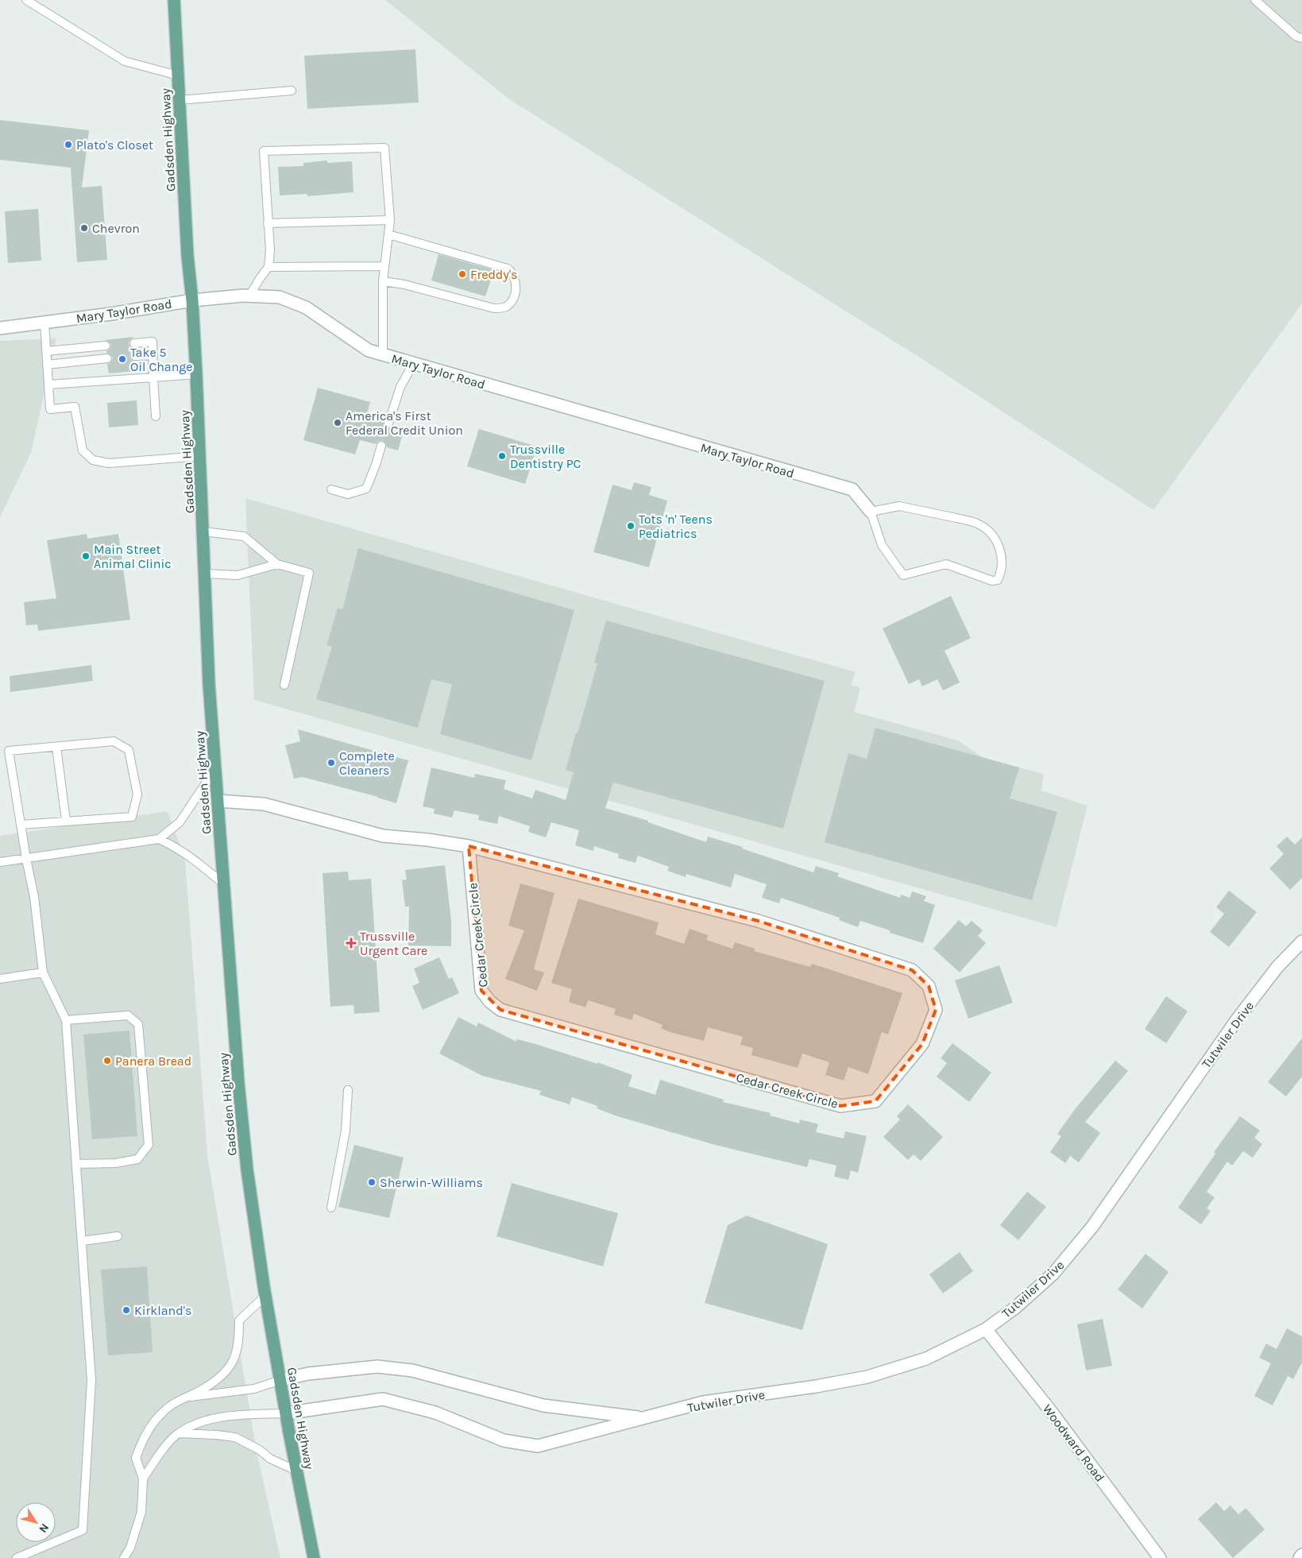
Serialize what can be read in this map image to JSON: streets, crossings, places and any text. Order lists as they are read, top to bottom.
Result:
{
  "streets": {
    "main road": ["Gadsden Highway"],
    "street": [
      "Mary Taylor Road",
      "Cedar Creek Circle",
      "Tutwiler Drive",
      "Woodward Road"
    ]
  },
  "crossings": [
    ["Gadsden Highway", "Mary Taylor Road"],
    ["Gadsden Highway", "Cedar Creek Circle"],
    ["Gadsden Highway", "Tutwiler Drive"],
    ["Tutwiler Drive", "Woodward Road"]
  ],
  "places": {
    "other": [
      "Plato's Closet",
      "Chevron",
      "Freddy's",
      "Take 5 Oil Change",
      "America's First Federal Credit Union",
      "Trussville Dentistry PC",
      "Tots 'n' Teens Pediatrics",
      "Main Street Animal Clinic",
      "Complete Cleaners",
      "Panera Bread",
      "Sherwin-Williams",
      "Kirkland's"
    ],
    "health": ["Trussville Urgent Care"]
  },
  "north": "bottom right"
}
